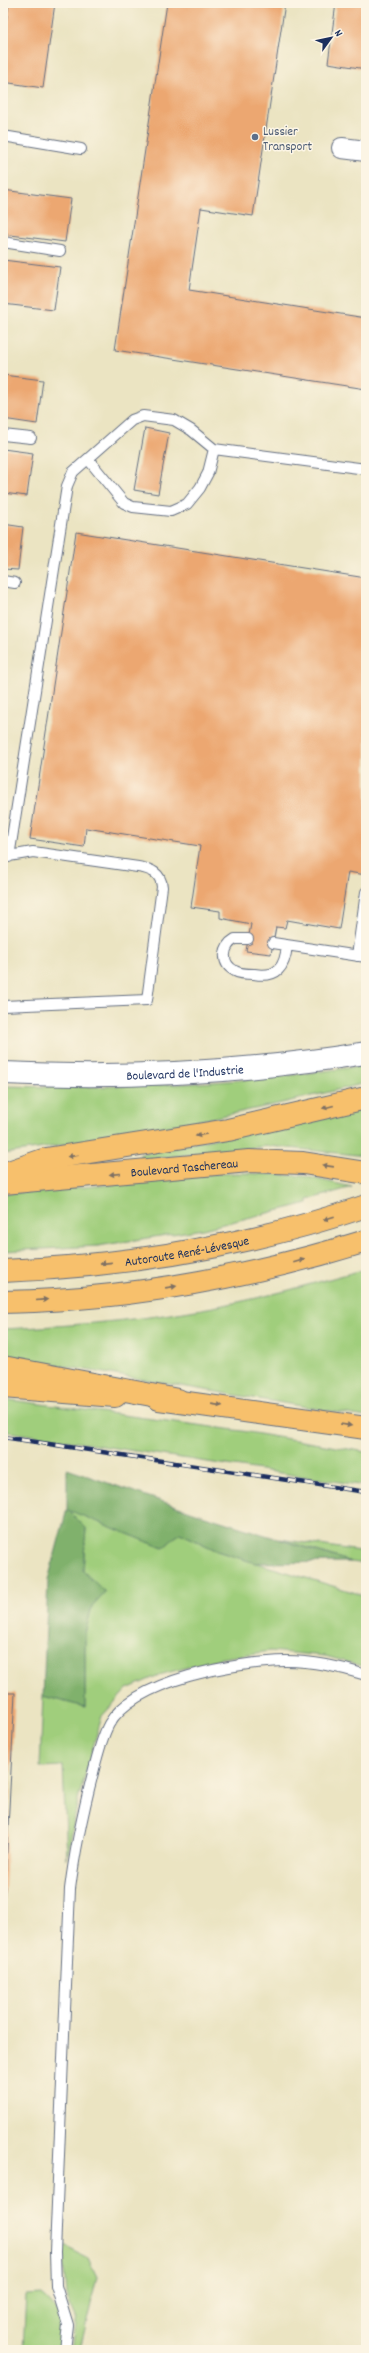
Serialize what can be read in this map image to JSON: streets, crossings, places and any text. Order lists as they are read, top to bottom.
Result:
{
  "streets": {
    "main road": ["Boulevard Taschereau", "Autoroute René-Lévesque"],
    "street": ["Boulevard de l'Industrie"]
  },
  "places": ["Lussier Transport"],
  "north": "top right"
}
